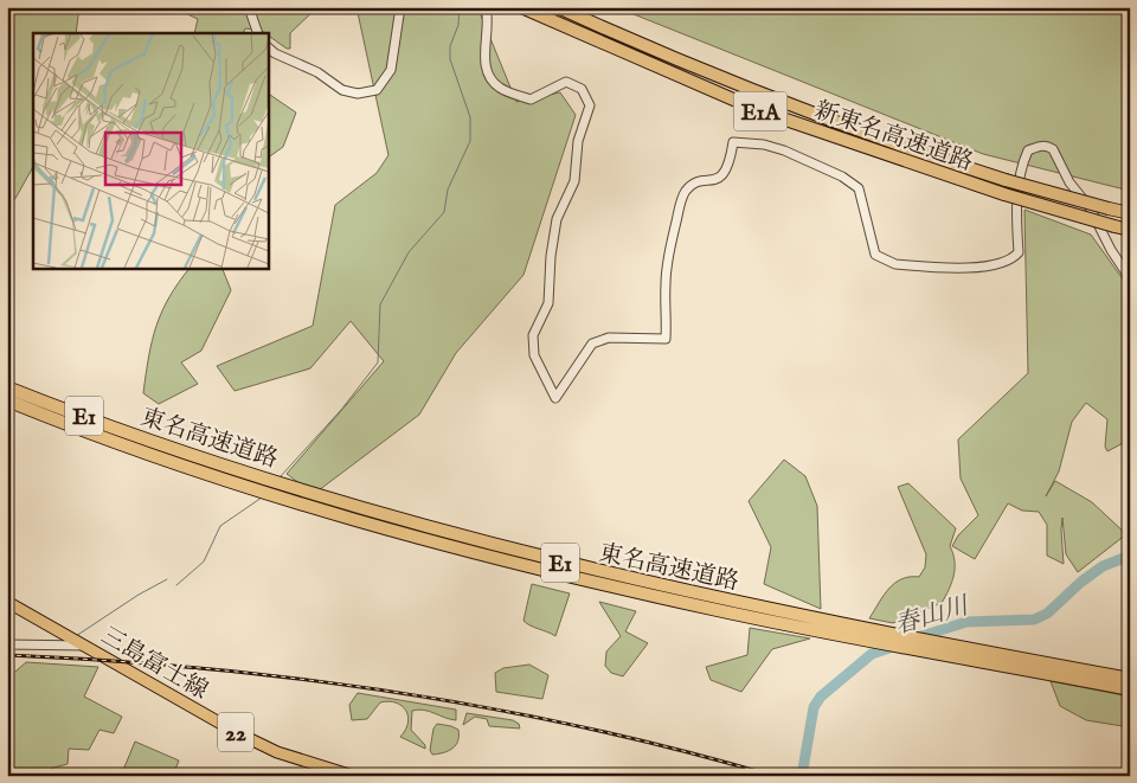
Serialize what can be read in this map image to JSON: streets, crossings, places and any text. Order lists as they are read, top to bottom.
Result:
{
  "streets": {
    "highway": [
      "E1A",
      "新東名高速道路",
      "E1",
      "東名高速道路"
    ],
    "main road": ["三島富士線", "22"]
  },
  "water": ["春山川"]
}
